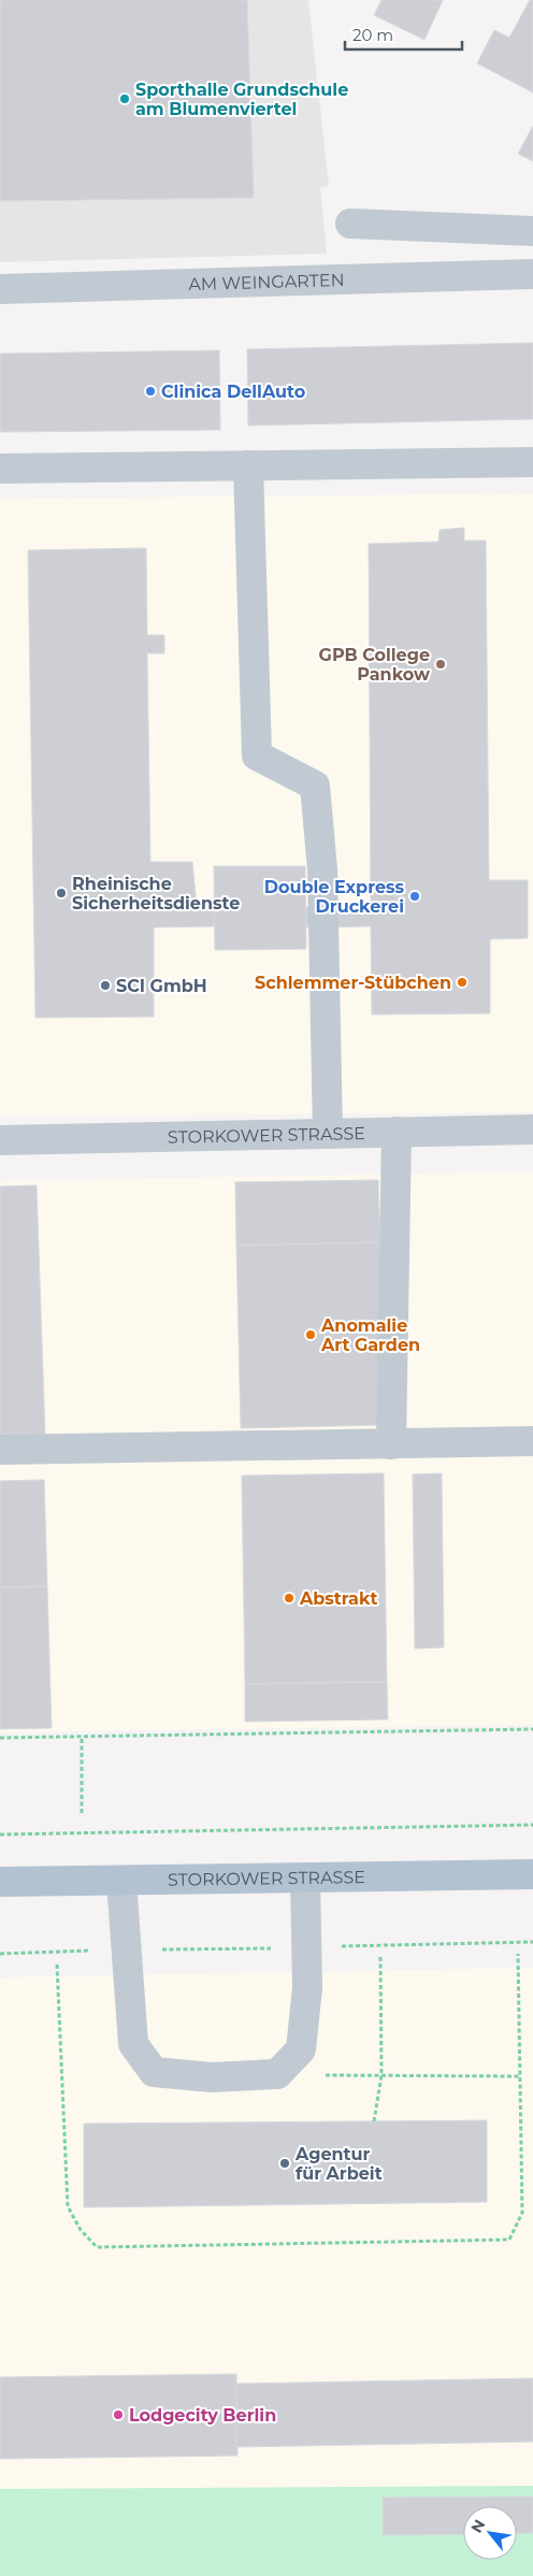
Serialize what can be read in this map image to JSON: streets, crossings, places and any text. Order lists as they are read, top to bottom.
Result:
{
  "streets": {
    "main road": ["STORKOWER STRASSE"],
    "lane": ["AM WEINGARTEN"]
  },
  "places": [
    "Sporthalle Grundschule am Blumenviertel",
    "Clinica DellAuto",
    "GPB College Pankow",
    "Rheinische Sicherheitsdienste",
    "Double Express Druckerei",
    "Schlemmer-Stübchen",
    "SCI GmbH",
    "Anomalie Art Garden",
    "Abstrakt",
    "Agentur für Arbeit",
    "Lodgecity Berlin"
  ],
  "scale_bar": "20 m",
  "north": "top left"
}
